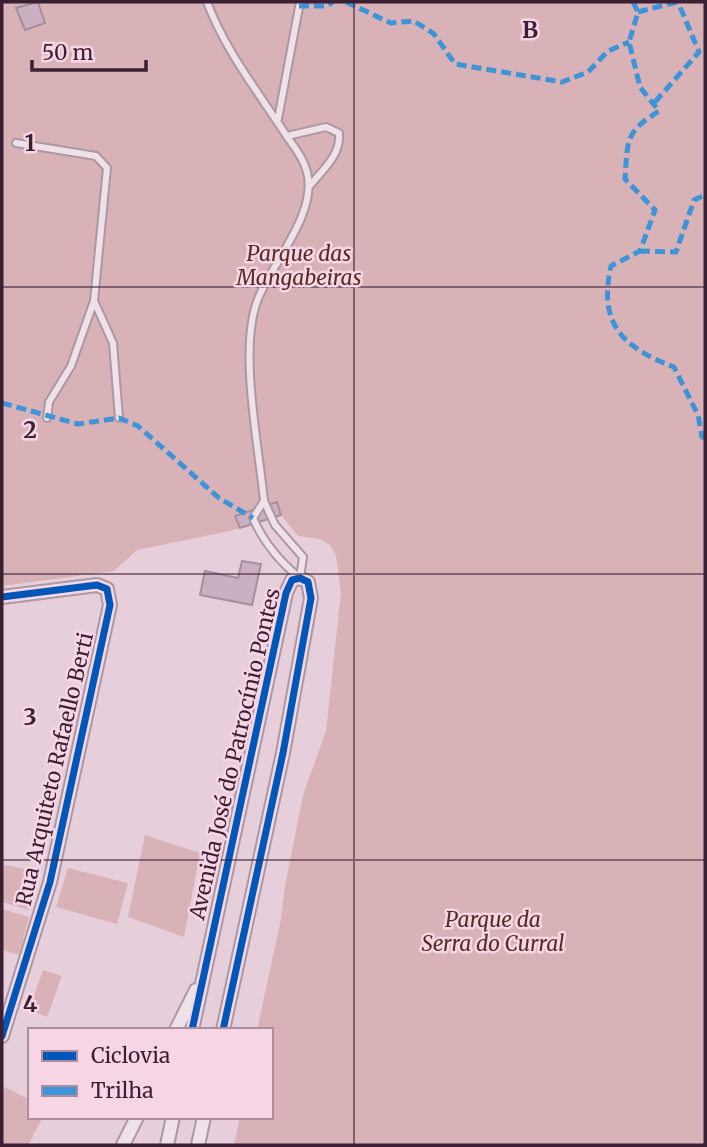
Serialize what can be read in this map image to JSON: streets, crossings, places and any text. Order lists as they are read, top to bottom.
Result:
{
  "streets": {
    "street": ["Avenida José do Patrocínio Pontes", "Rua Arquiteto Rafaello Berti"]
  },
  "parks": ["Parque das Mangabeiras", "Parque da Serra do Curral"],
  "legend": ["Ciclovia", "Trilha"],
  "scale_bar": "50 m",
  "grid": {
    "columns": ["B"],
    "rows": [
      "1",
      "2",
      "3",
      "4"
    ]
  }
}
